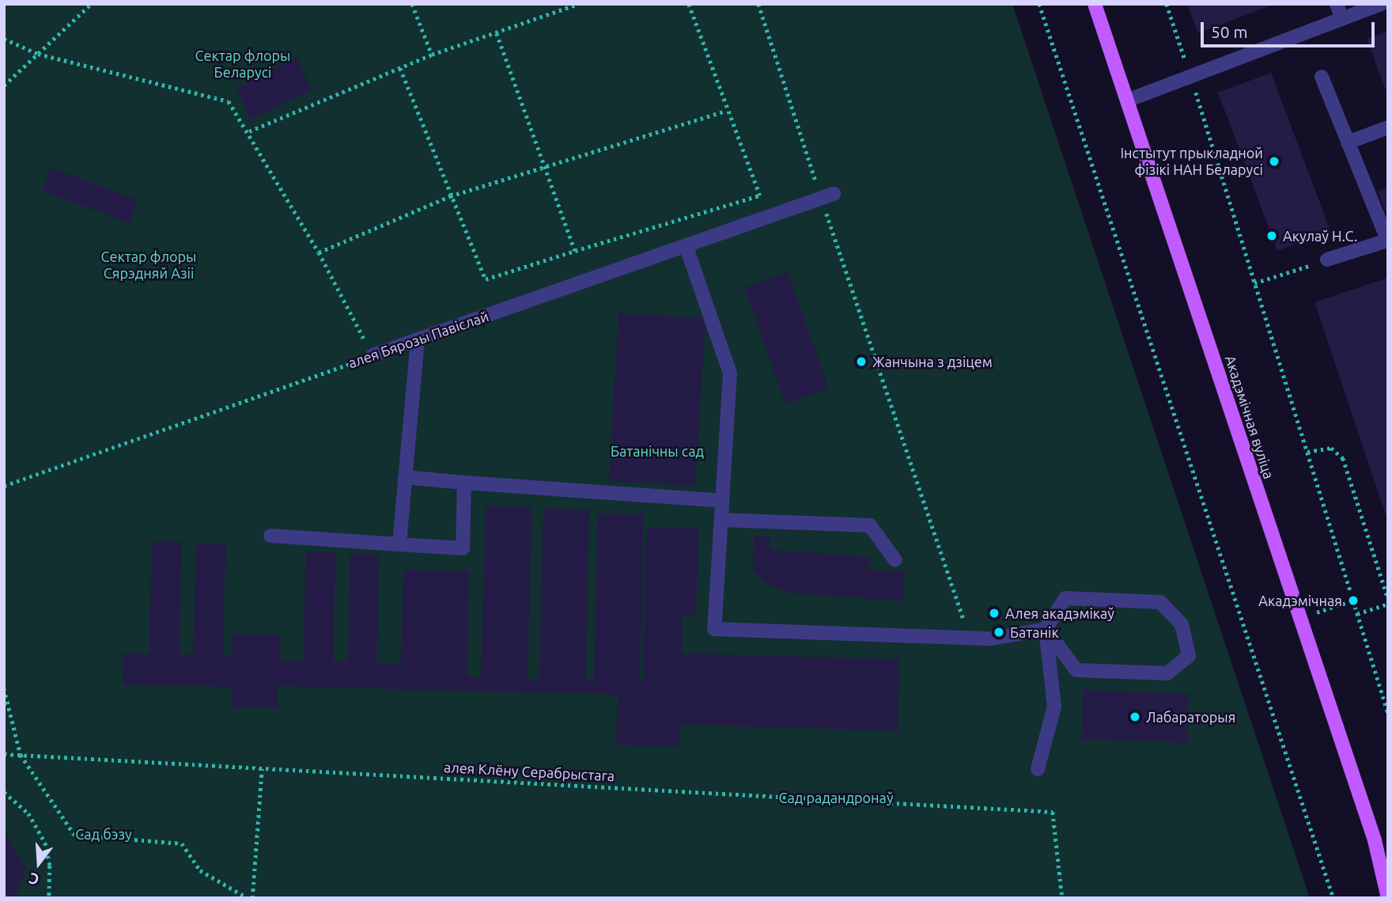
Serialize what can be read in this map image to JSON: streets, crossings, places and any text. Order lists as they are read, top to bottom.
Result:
{
  "streets": {
    "main road": ["Акадэмічная вуліца"],
    "lane": ["алея Бярозы Павіслай"],
    "path": ["алея Клёну Серабрыстага"]
  },
  "parks": [
    "Сектар флоры Беларусі",
    "Сектар флоры Сярэдняй Азіі",
    "Батанічны сад",
    "Сад радандронаў",
    "Сад бэзу"
  ],
  "places": [
    "Інстытут прыкладной фізікі НАН Беларусі",
    "Акулаў Н.С.",
    "Жанчына з дзіцем",
    "Акадэмічная",
    "Алея акадэмікаў",
    "Батанік",
    "Лабараторыя"
  ],
  "scale_bar": "50 m",
  "north": "bottom"
}
